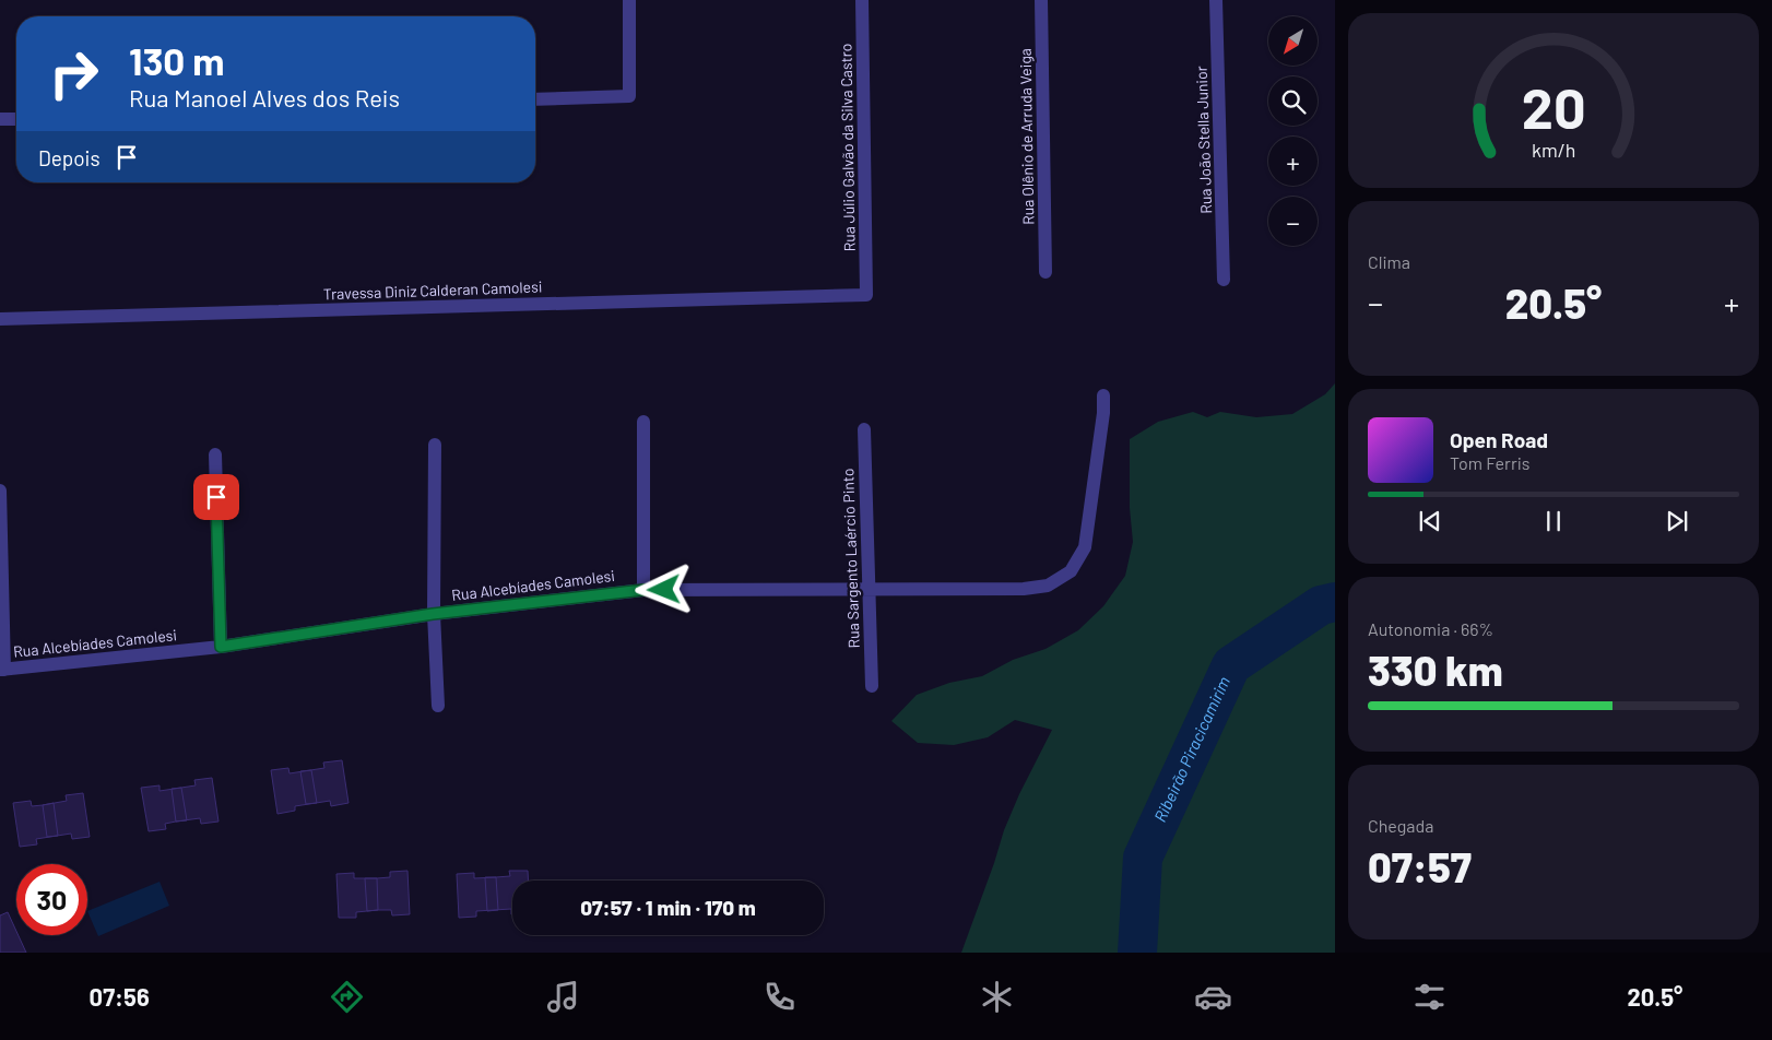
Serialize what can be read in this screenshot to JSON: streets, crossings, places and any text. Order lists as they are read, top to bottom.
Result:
{
  "streets": {
    "street": [
      "Rua Olênio de Arruda Veiga",
      "Rua João Stella Junior",
      "Rua Júlio Galvão da Silva Castro",
      "Travessa Diniz Calderan Camolesi",
      "Rua Sargento Laércio Pinto",
      "Rua Alcebíades Camolesi"
    ]
  },
  "crossings": [
    ["Rua Júlio Galvão da Silva Castro", "Travessa Diniz Calderan Camolesi"],
    ["Rua Sargento Laércio Pinto", "Rua Alcebíades Camolesi"]
  ],
  "water": ["Ribeirão Piracicamirim"],
  "north": "bottom left",
  "page": {
    "map_buttons": ["+", "−"],
    "turn": ["130 m", "Rua Manoel Alves dos Reis"],
    "then": "Depois",
    "tile": [
      "Clima",
      ["Autonomia · 66%", "330 km"],
      ["Chegada", "07:57"]
    ],
    "heat": ["−", "20.5°", "+"],
    "song": ["Open Road", "Tom Ferris"],
    "limit": "30",
    "trip": "07:57 · 1 min · 170 m",
    "tabs": ["07:56", "20.5°"],
    "gauge": ["20", "km/h"]
  }
}
